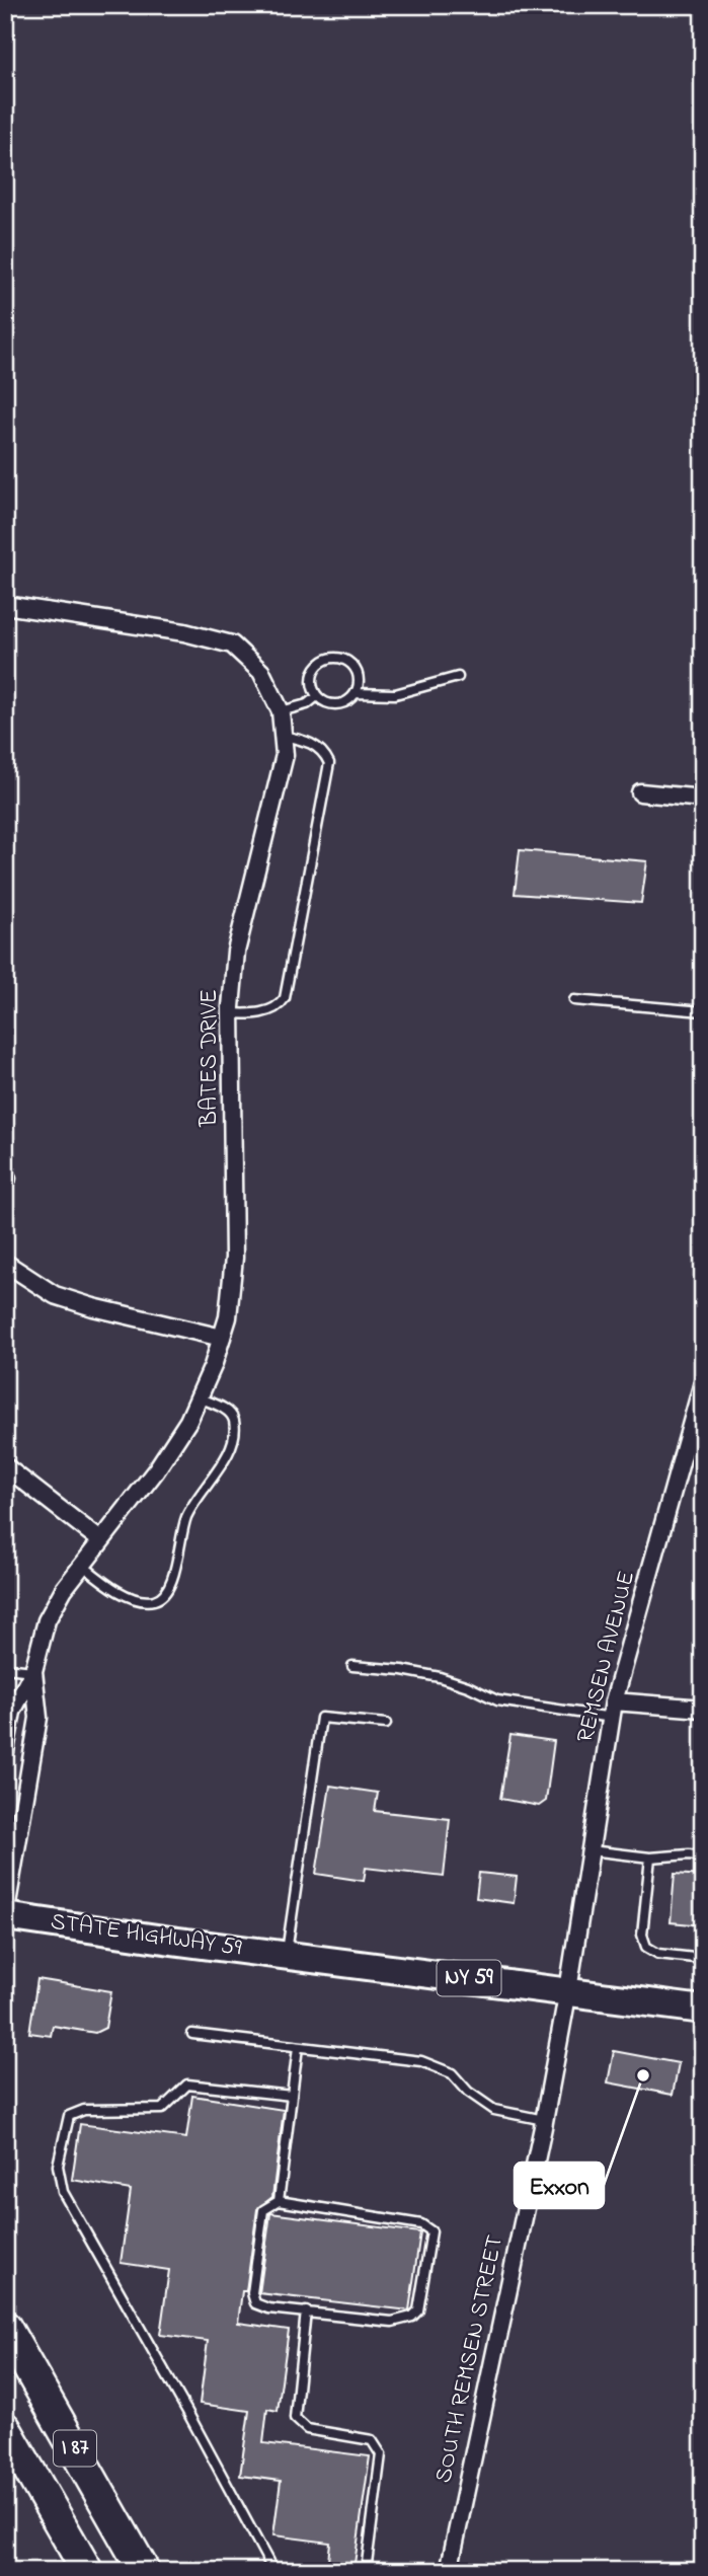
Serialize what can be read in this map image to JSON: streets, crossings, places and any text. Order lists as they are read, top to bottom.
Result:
{
  "streets": {
    "highway": ["I 87"],
    "main road": ["STATE HIGHWAY 59", "NY 59"],
    "street": ["BATES DRIVE", "REMSEN AVENUE", "SOUTH REMSEN STREET"]
  },
  "crossings": [
    ["BATES DRIVE", "STATE HIGHWAY 59"],
    ["REMSEN AVENUE", "NY 59"],
    ["REMSEN AVENUE", "SOUTH REMSEN STREET"],
    ["STATE HIGHWAY 59", "NY 59"],
    ["NY 59", "SOUTH REMSEN STREET"]
  ],
  "places": ["Exxon"]
}
